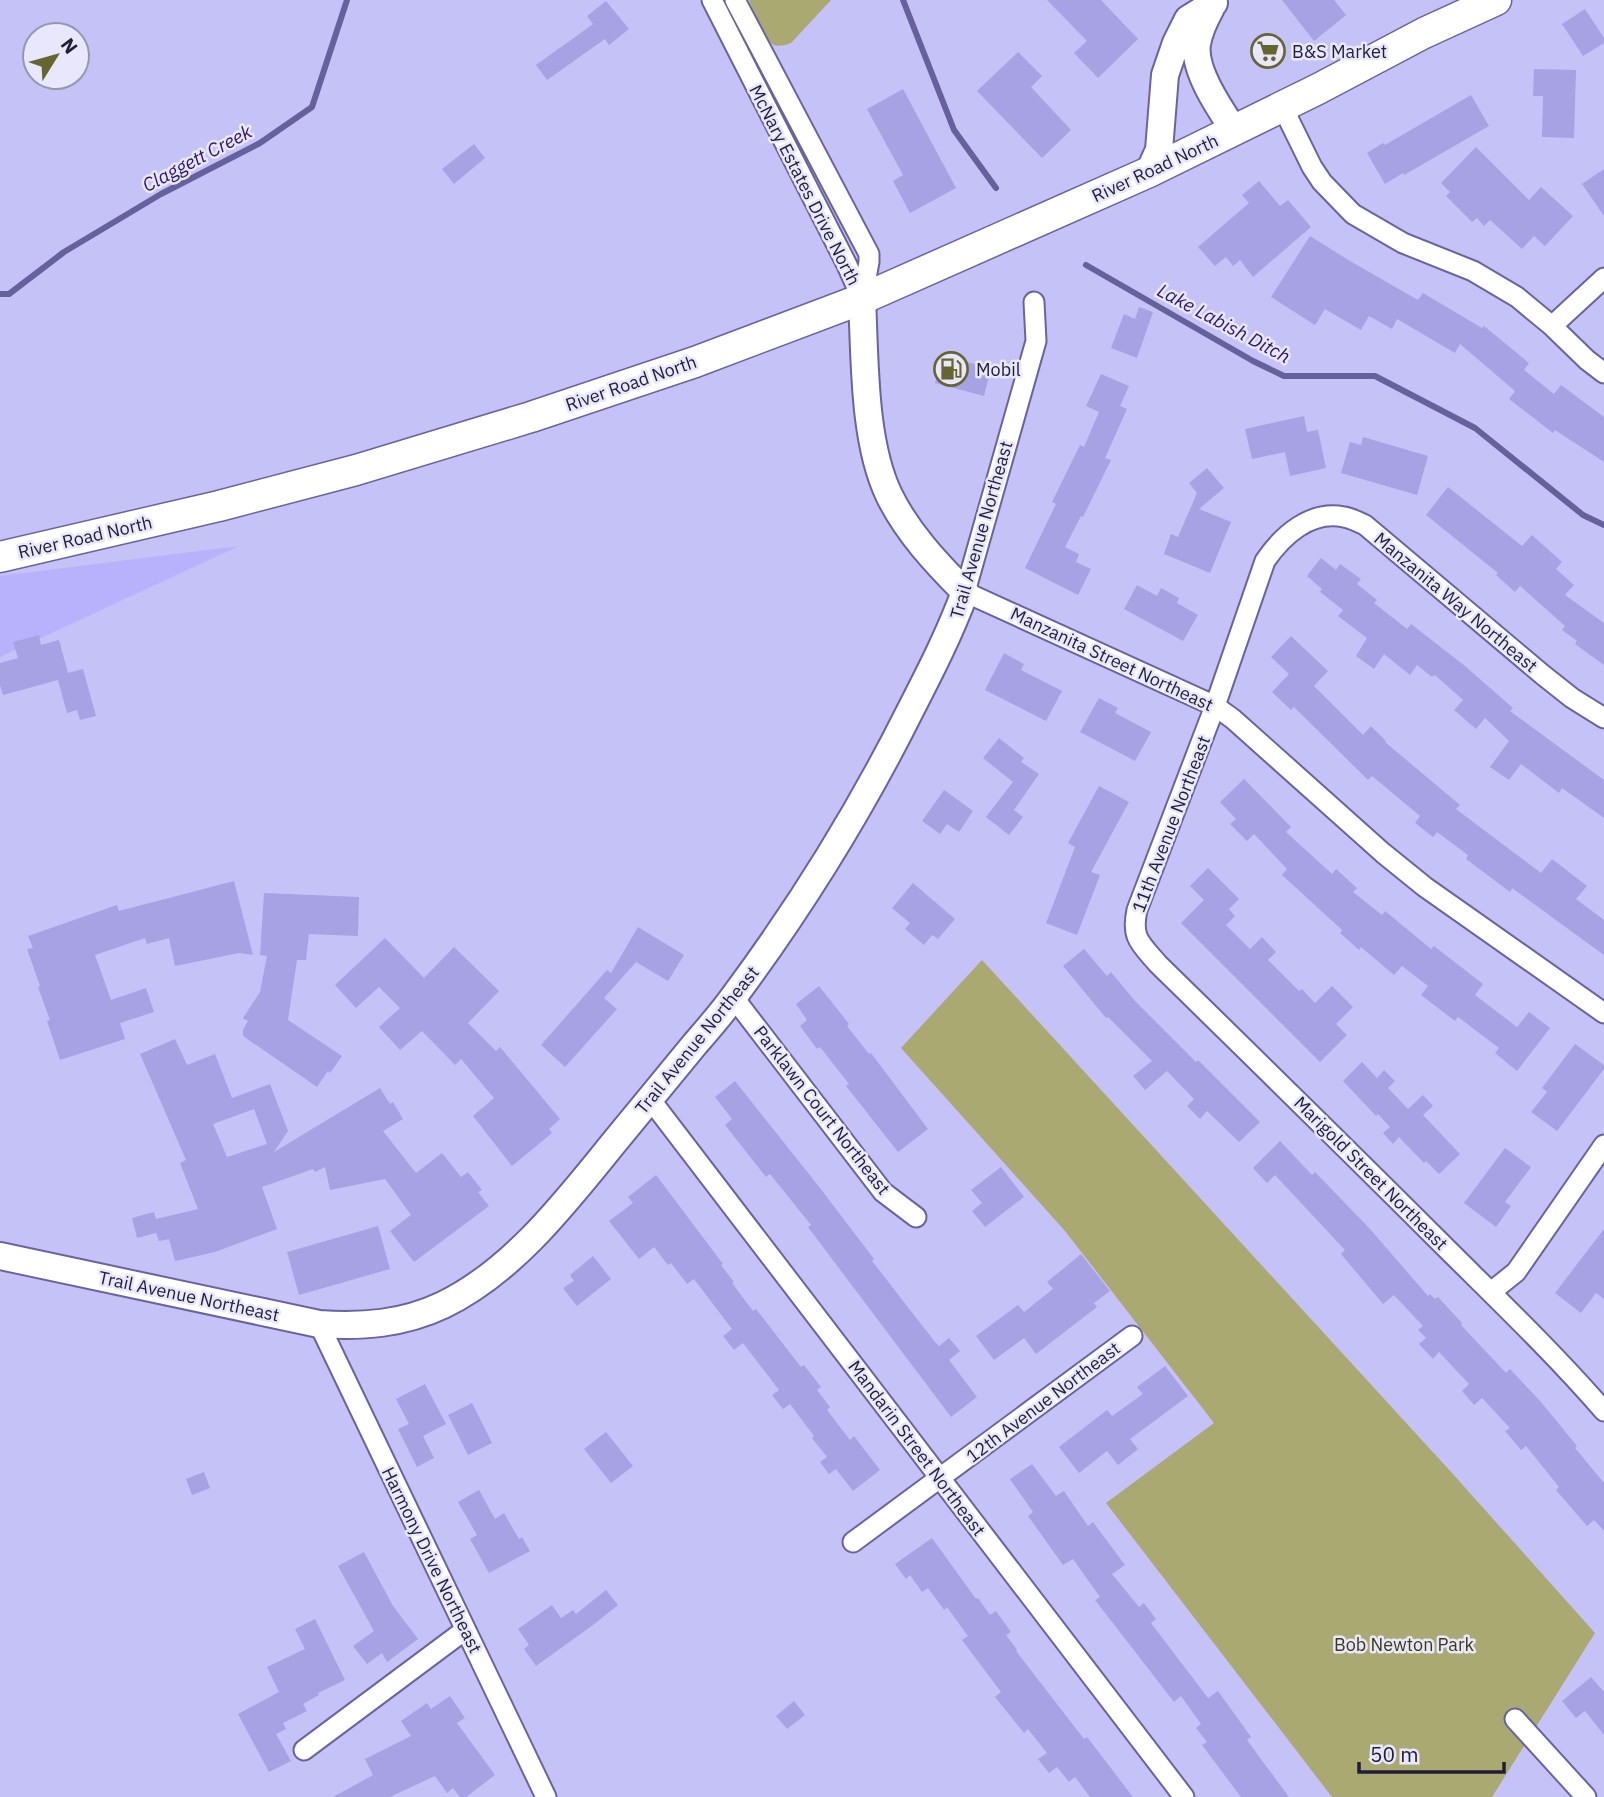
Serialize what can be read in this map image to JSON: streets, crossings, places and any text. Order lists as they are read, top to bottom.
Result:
{
  "streets": {
    "main road": ["River Road North"],
    "street": [
      "McNary Estates Drive North",
      "Trail Avenue Northeast",
      "Manzanita Way Northeast",
      "Manzanita Street Northeast",
      "11th Avenue Northeast",
      "Parklawn Court Northeast",
      "Marigold Street Northeast",
      "12th Avenue Northeast",
      "Mandarin Street Northeast",
      "Harmony Drive Northeast"
    ]
  },
  "crossings": [
    ["River Road North", "McNary Estates Drive North"],
    ["River Road North", "Manzanita Street Northeast"],
    ["McNary Estates Drive North", "Manzanita Street Northeast"],
    ["Trail Avenue Northeast", "Manzanita Street Northeast"],
    ["Trail Avenue Northeast", "Parklawn Court Northeast"],
    ["Trail Avenue Northeast", "Mandarin Street Northeast"],
    ["Trail Avenue Northeast", "Harmony Drive Northeast"],
    ["Manzanita Way Northeast", "11th Avenue Northeast"],
    ["Manzanita Street Northeast", "11th Avenue Northeast"],
    ["11th Avenue Northeast", "Marigold Street Northeast"],
    ["12th Avenue Northeast", "Mandarin Street Northeast"]
  ],
  "water": ["Claggett Creek", "Lake Labish Ditch"],
  "parks": ["Bob Newton Park"],
  "places": {
    "supermarket": ["B&S Market"],
    "fuel station": ["Mobil"]
  },
  "scale_bar": "50 m",
  "north": "top right"
}
